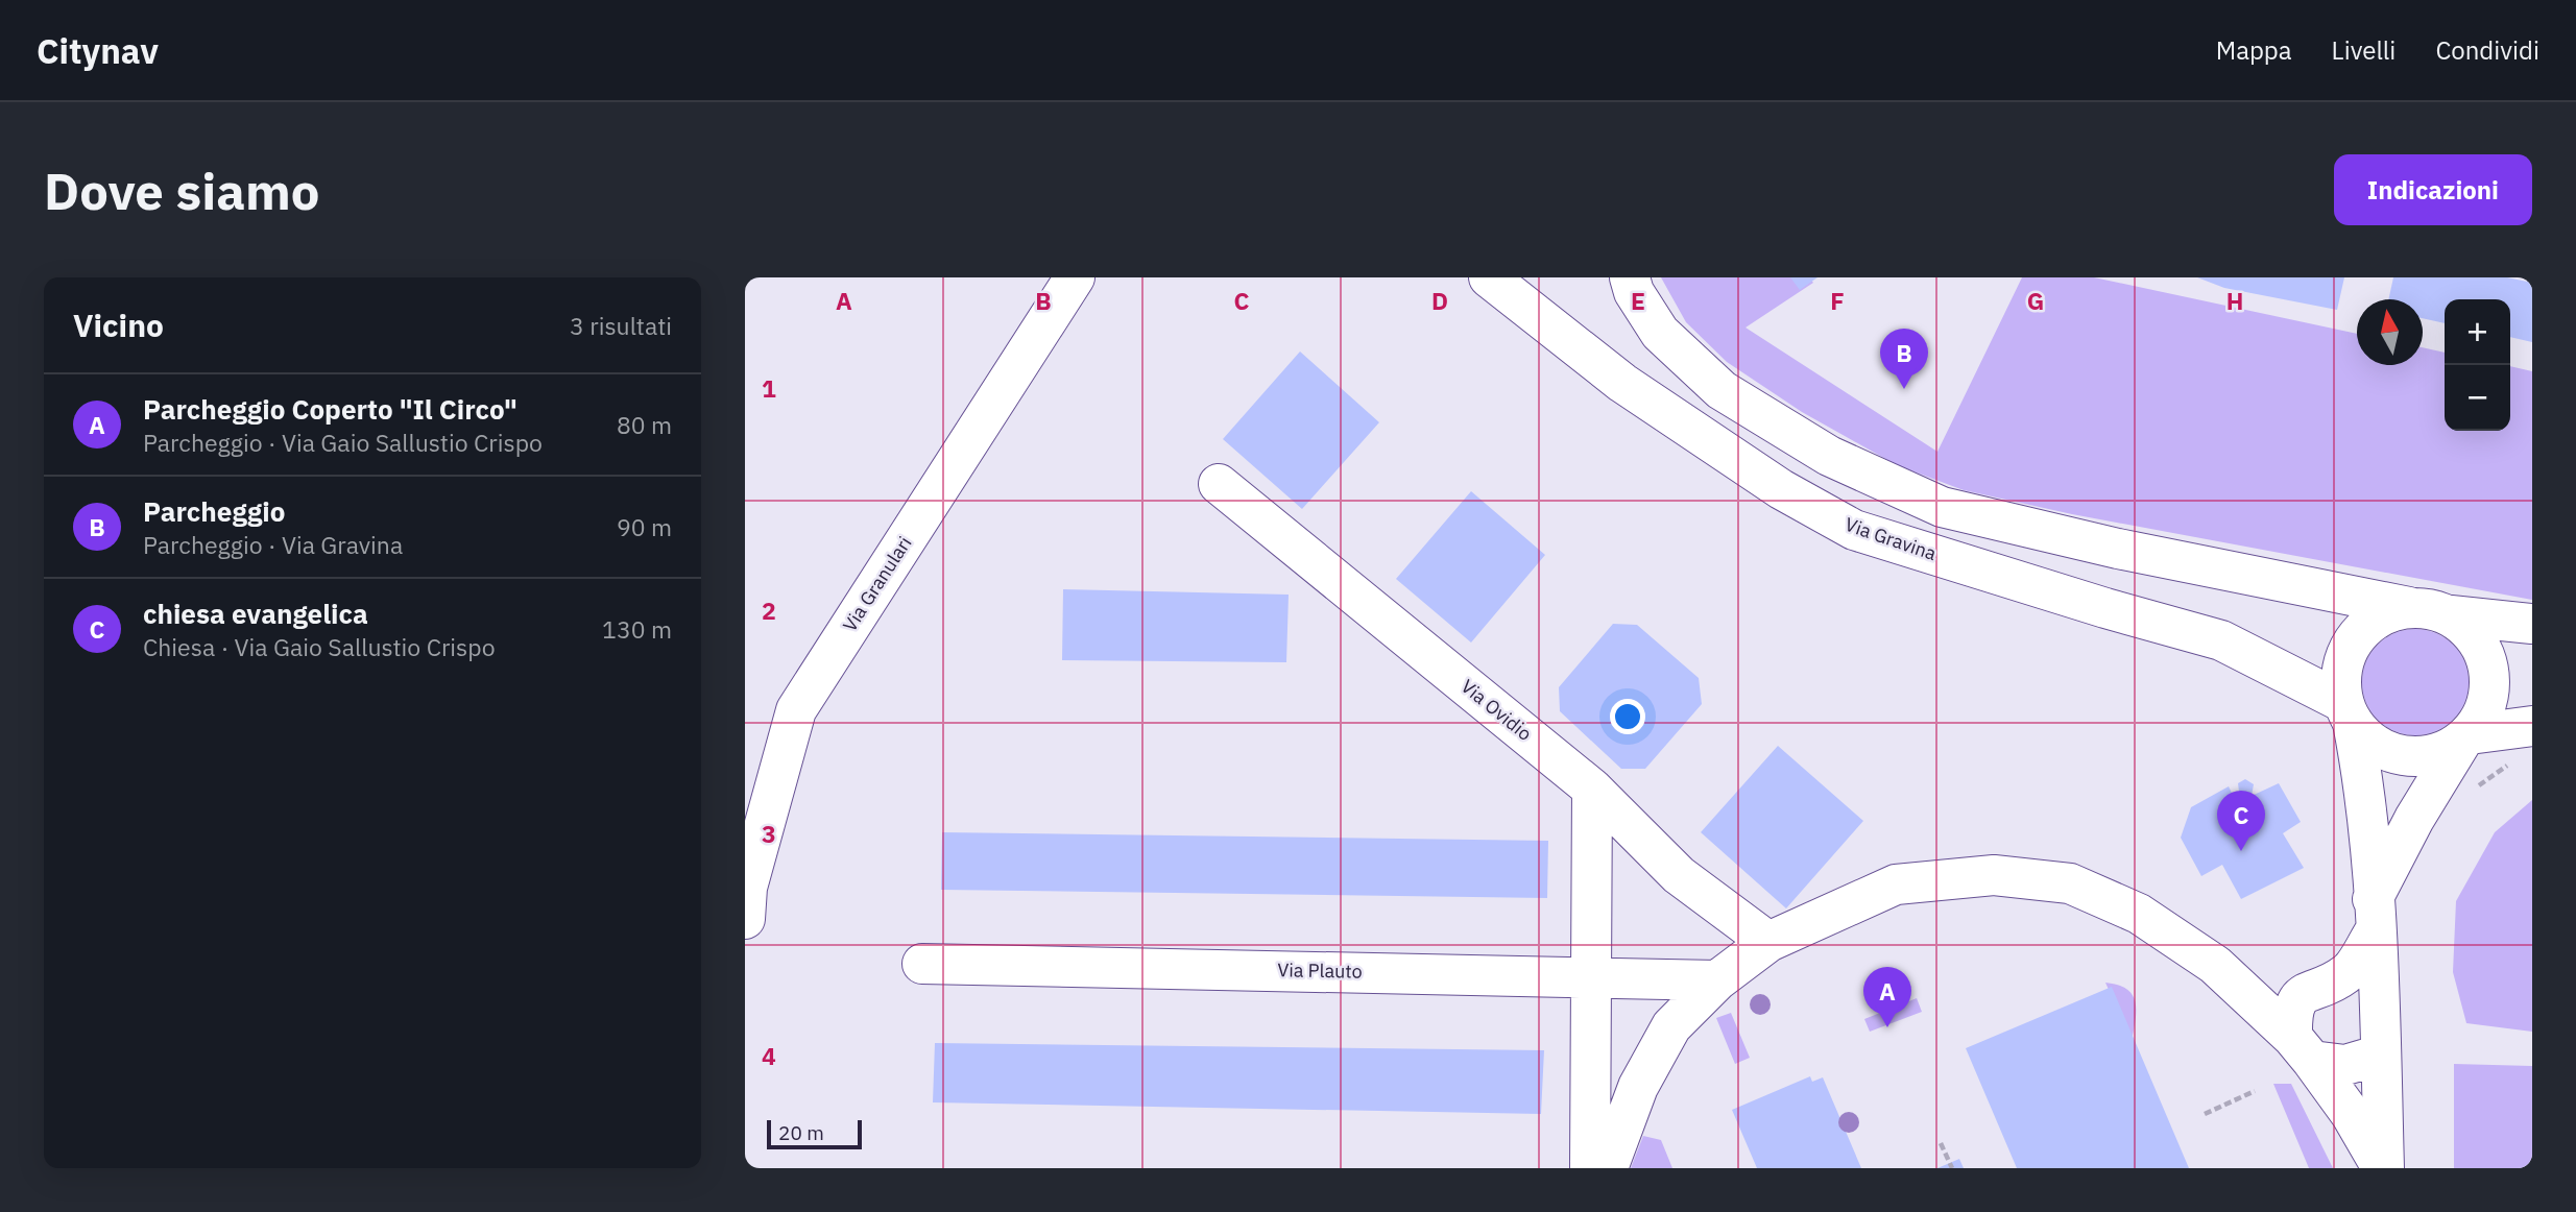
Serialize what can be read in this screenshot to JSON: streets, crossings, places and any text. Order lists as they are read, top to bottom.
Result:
{
  "streets": {
    "street": [
      "Via Gravina",
      "Via Granulari",
      "Via Ovidio",
      "Via Plauto"
    ]
  },
  "scale_bar": "20 m",
  "north": "top",
  "page": {
    "header": "Citynav",
    "nav": ["Mappa", "Livelli", "Condividi"],
    "buttons": "Indicazioni",
    "title": "Dove siamo",
    "heading": ["Vicino", "3 risultati"],
    "map_buttons": ["+", "−"],
    "pins": ["B", "C", "A"],
    "list": [
      {
        "mark": "A",
        "name": "Parcheggio Coperto \"Il Circo\"",
        "note": "Parcheggio · Via Gaio Sallustio Crispo",
        "value": "80 m"
      },
      {
        "mark": "B",
        "name": "Parcheggio",
        "note": "Parcheggio · Via Gravina",
        "value": "90 m"
      },
      {
        "mark": "C",
        "name": "chiesa evangelica",
        "note": "Chiesa · Via Gaio Sallustio Crispo",
        "value": "130 m"
      }
    ],
    "scale": "20 m"
  },
  "grid": {
    "columns": [
      "A",
      "B",
      "C",
      "D",
      "E",
      "F",
      "G",
      "H"
    ],
    "rows": [
      "1",
      "2",
      "3",
      "4"
    ]
  }
}
